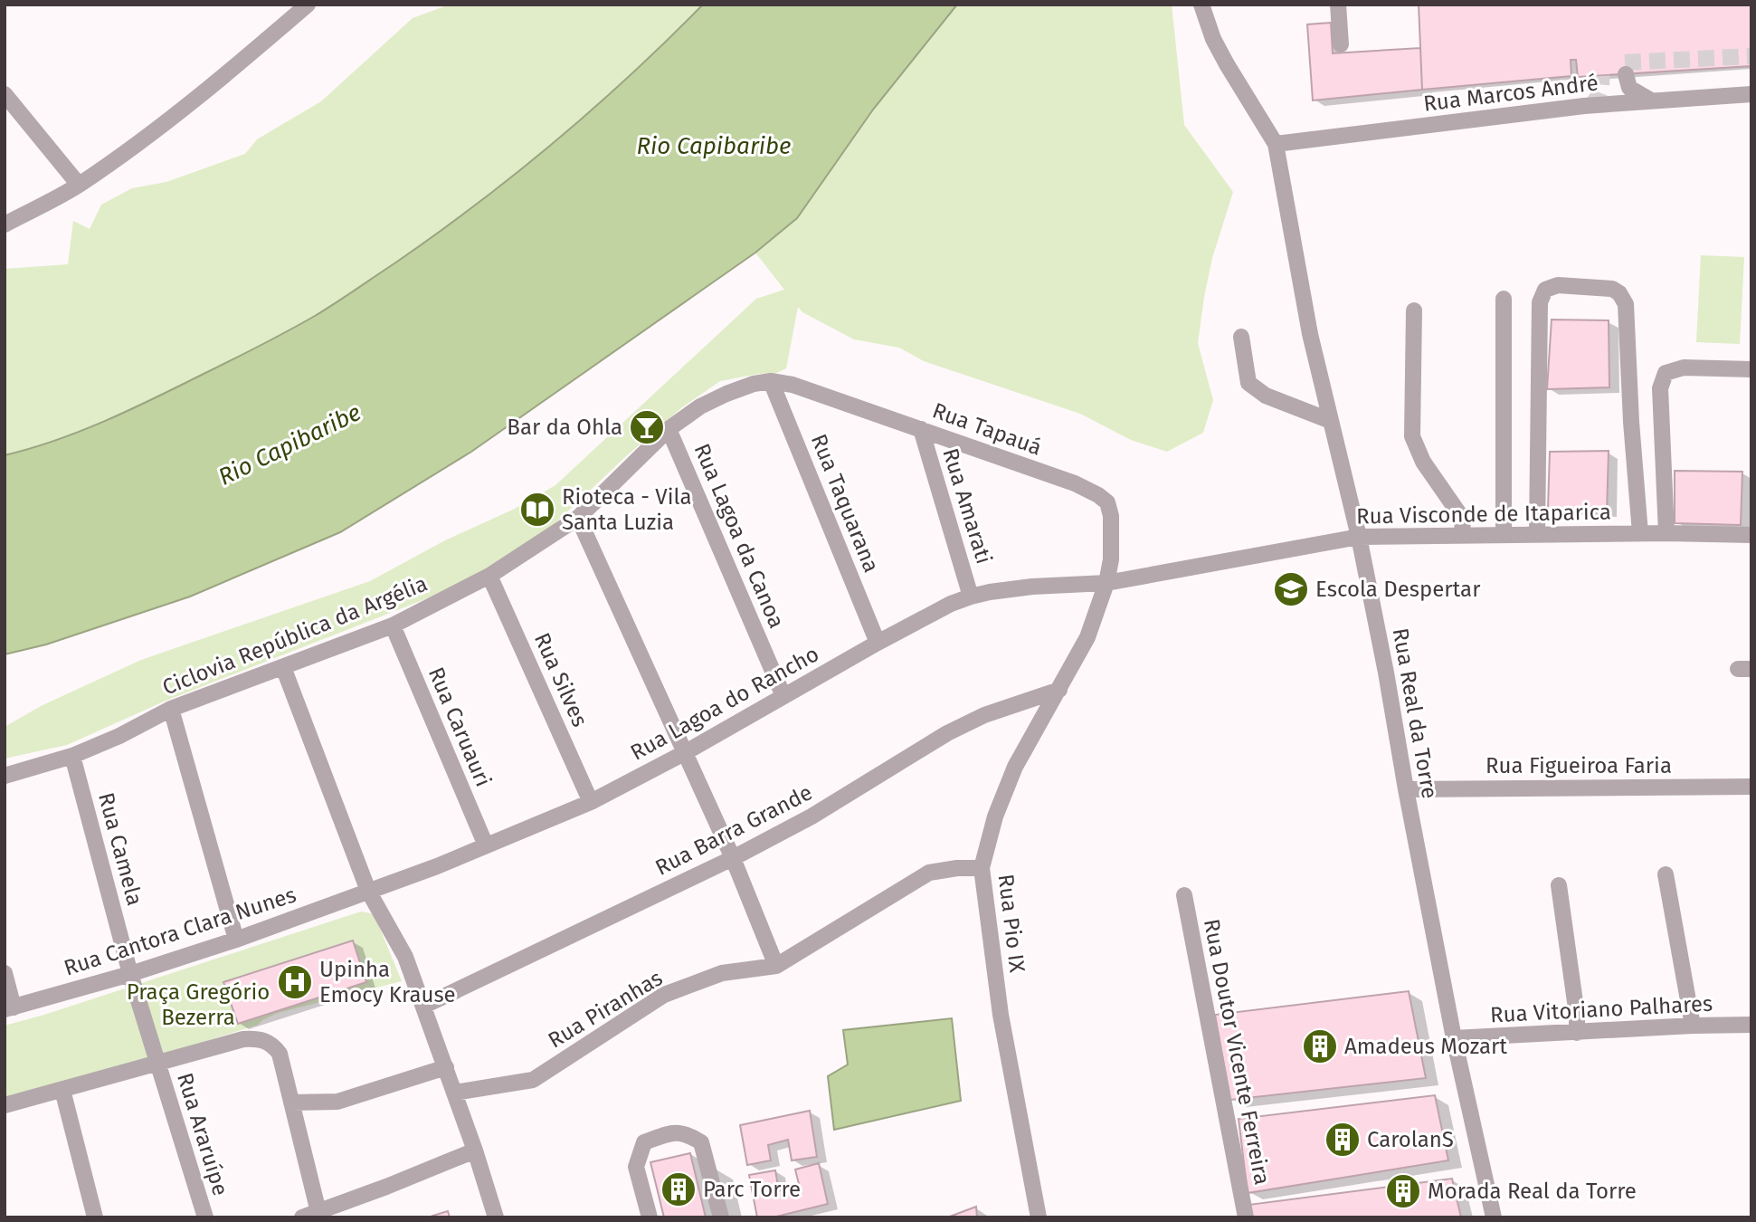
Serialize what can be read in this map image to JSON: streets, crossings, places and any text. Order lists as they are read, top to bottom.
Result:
{
  "streets": {
    "street": [
      "Rua Marcos André",
      "Rua Tapauá",
      "Rua Taquarana",
      "Rua Amarati",
      "Rua Visconde de Itaparica",
      "Rua Lagoa da Canoa",
      "Ciclovia República da Argélia",
      "Rua Silves",
      "Rua Lagoa do Rancho",
      "Rua Real da Torre",
      "Rua Caruauri",
      "Rua Figueiroa Faria",
      "Rua Barra Grande",
      "Rua Camela",
      "Rua Pio IX",
      "Rua Cantora Clara Nunes",
      "Rua Piranhas",
      "Rua Vitoriano Palhares",
      "Rua Doutor Vicente Ferreira",
      "Rua Araruípe"
    ]
  },
  "crossings": [
    ["Rua Marcos André", "Rua Real da Torre"],
    ["Rua Tapauá", "Rua Taquarana"],
    ["Rua Tapauá", "Rua Amarati"],
    ["Rua Tapauá", "Rua Visconde de Itaparica"],
    ["Rua Tapauá", "Ciclovia República da Argélia"],
    ["Rua Tapauá", "Rua Lagoa do Rancho"],
    ["Rua Tapauá", "Rua Pio IX"],
    ["Rua Taquarana", "Ciclovia República da Argélia"],
    ["Rua Taquarana", "Rua Lagoa do Rancho"],
    ["Rua Amarati", "Rua Lagoa do Rancho"],
    ["Rua Visconde de Itaparica", "Rua Lagoa do Rancho"],
    ["Rua Visconde de Itaparica", "Rua Real da Torre"],
    ["Rua Visconde de Itaparica", "Rua Pio IX"],
    ["Rua Lagoa da Canoa", "Ciclovia República da Argélia"],
    ["Rua Lagoa da Canoa", "Rua Lagoa do Rancho"],
    ["Ciclovia República da Argélia", "Rua Silves"],
    ["Ciclovia República da Argélia", "Rua Caruauri"],
    ["Ciclovia República da Argélia", "Rua Camela"],
    ["Rua Silves", "Rua Lagoa do Rancho"],
    ["Rua Lagoa do Rancho", "Rua Caruauri"],
    ["Rua Lagoa do Rancho", "Rua Pio IX"],
    ["Rua Lagoa do Rancho", "Rua Cantora Clara Nunes"],
    ["Rua Real da Torre", "Rua Figueiroa Faria"],
    ["Rua Real da Torre", "Rua Vitoriano Palhares"],
    ["Rua Barra Grande", "Rua Pio IX"],
    ["Rua Camela", "Rua Cantora Clara Nunes"],
    ["Rua Camela", "Rua Araruípe"],
    ["Rua Pio IX", "Rua Piranhas"]
  ],
  "water": ["Rio Capibaribe"],
  "parks": ["Praça Gregório Bezerra"],
  "places": {
    "bar": ["Bar da Ohla"],
    "library": ["Rioteca - Vila Santa Luzia"],
    "school or university": ["Escola Despertar"],
    "hospital": ["Upinha Emocy Krause"],
    "building": [
      "Amadeus Mozart",
      "CarolanS",
      "Parc Torre",
      "Morada Real da Torre"
    ]
  }
}
